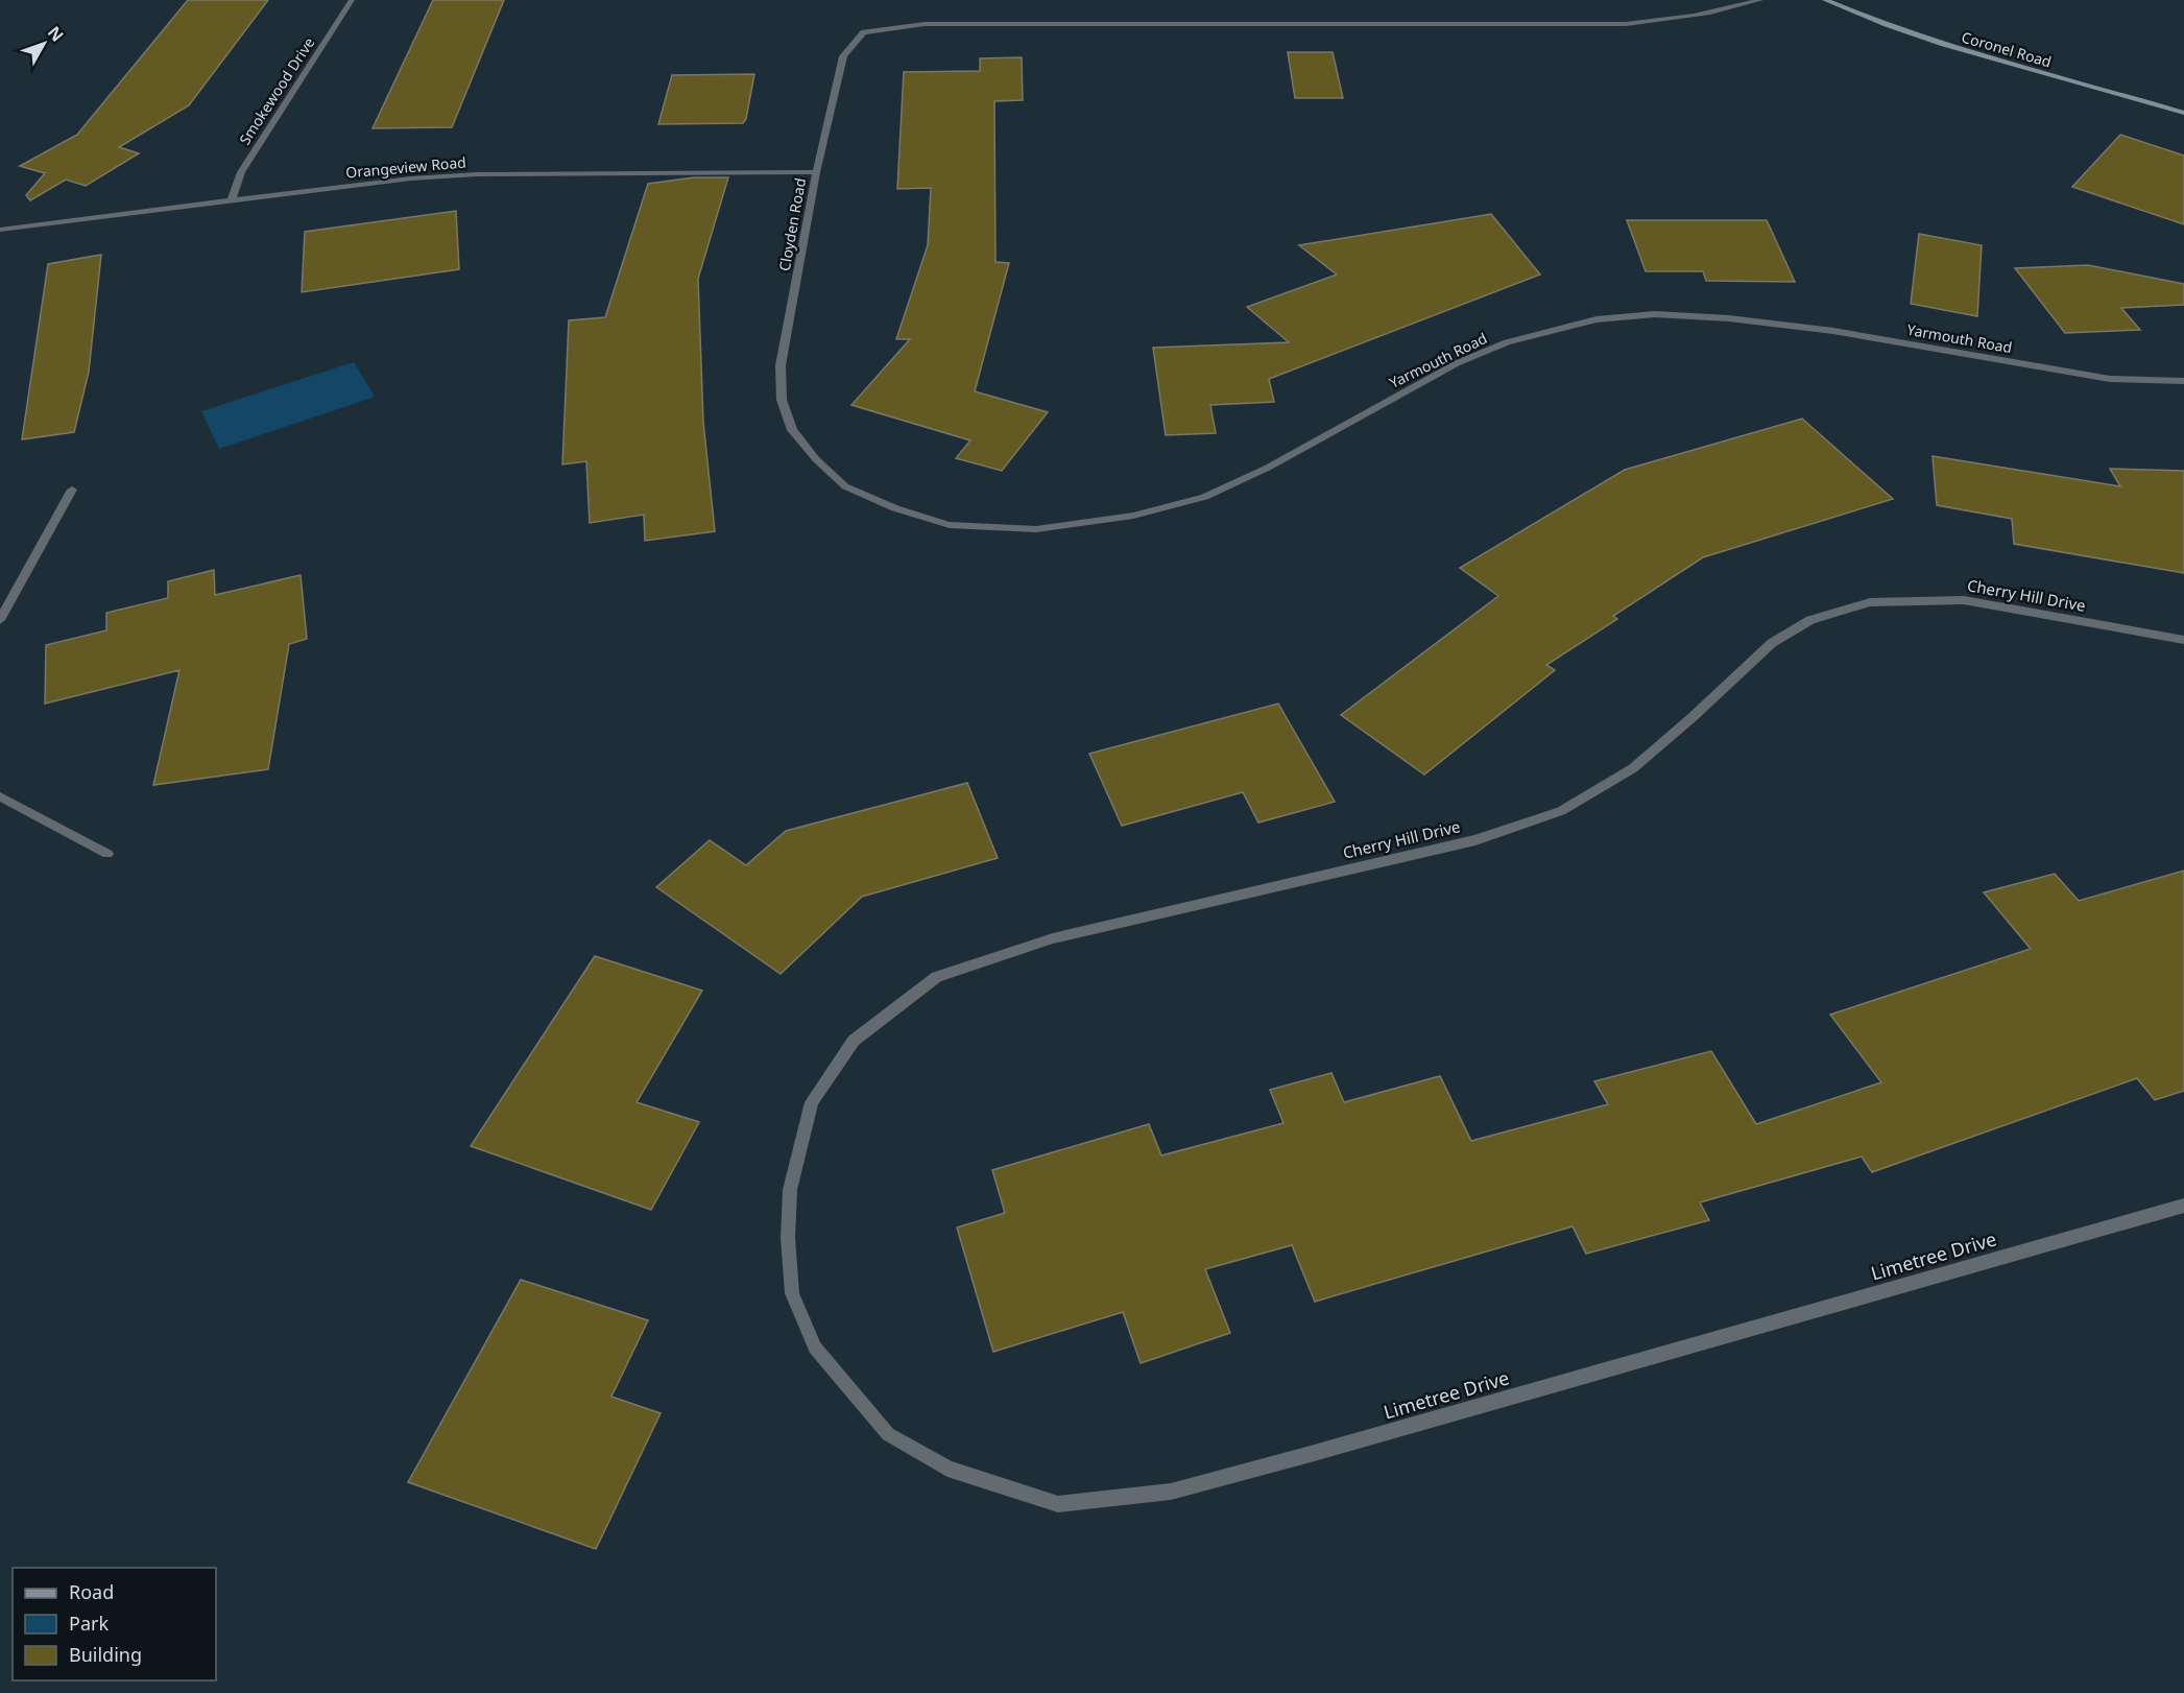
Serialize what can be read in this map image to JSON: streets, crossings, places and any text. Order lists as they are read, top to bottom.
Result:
{
  "streets": {
    "street": [
      "Coronel Road",
      "Smokewood Drive",
      "Orangeview Road",
      "Cloyden Road",
      "Yarmouth Road",
      "Cherry Hill Drive",
      "Limetree Drive"
    ]
  },
  "crossings": [
    ["Smokewood Drive", "Orangeview Road"],
    ["Orangeview Road", "Cloyden Road"],
    ["Cloyden Road", "Yarmouth Road"],
    ["Cherry Hill Drive", "Limetree Drive"]
  ],
  "legend": ["Road", "Park", "Building"],
  "north": "top right"
}
